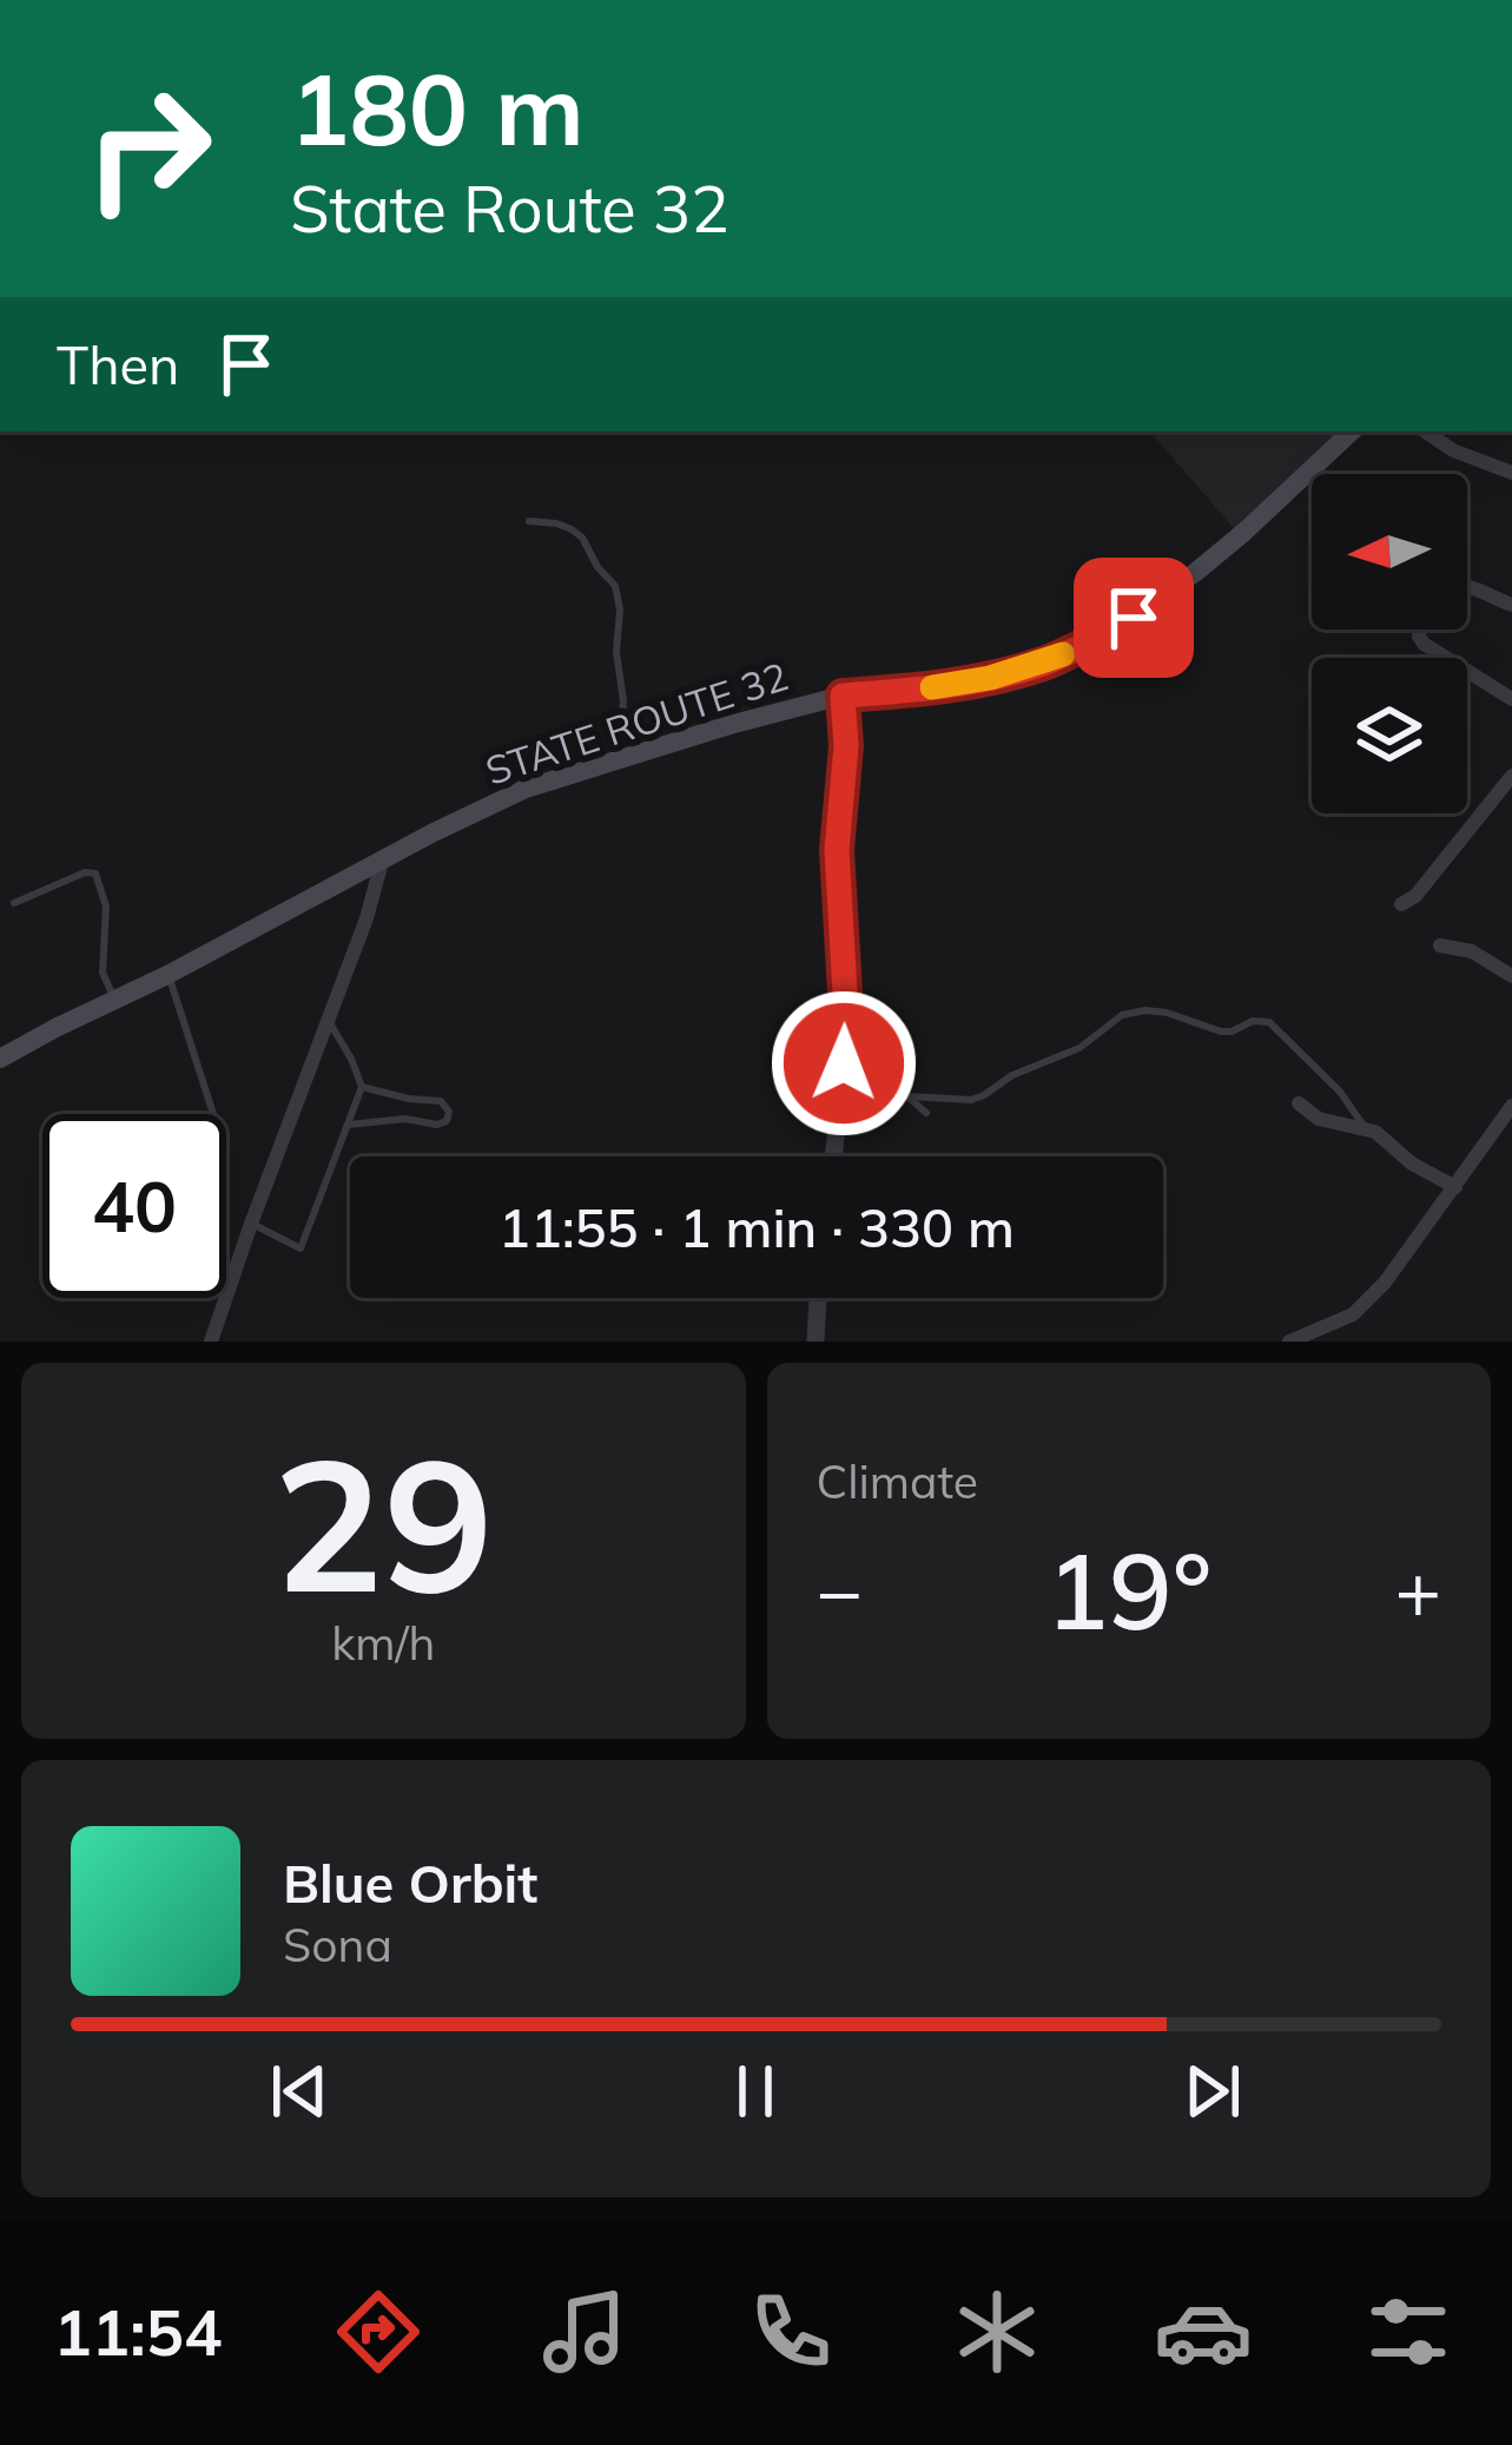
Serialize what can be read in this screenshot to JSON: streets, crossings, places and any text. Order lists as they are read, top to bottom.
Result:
{
  "streets": {
    "main road": ["STATE ROUTE 32"]
  },
  "north": "left",
  "page": {
    "turn": ["180 m", "State Route 32"],
    "then": "Then",
    "limit": "40",
    "trip": "11:55 · 1 min · 330 m",
    "tile": [
      ["29", "km/h"],
      "Climate"
    ],
    "heat": ["−", "19°", "+"],
    "song": ["Blue Orbit", "Sona"],
    "tabs": "11:54"
  }
}
